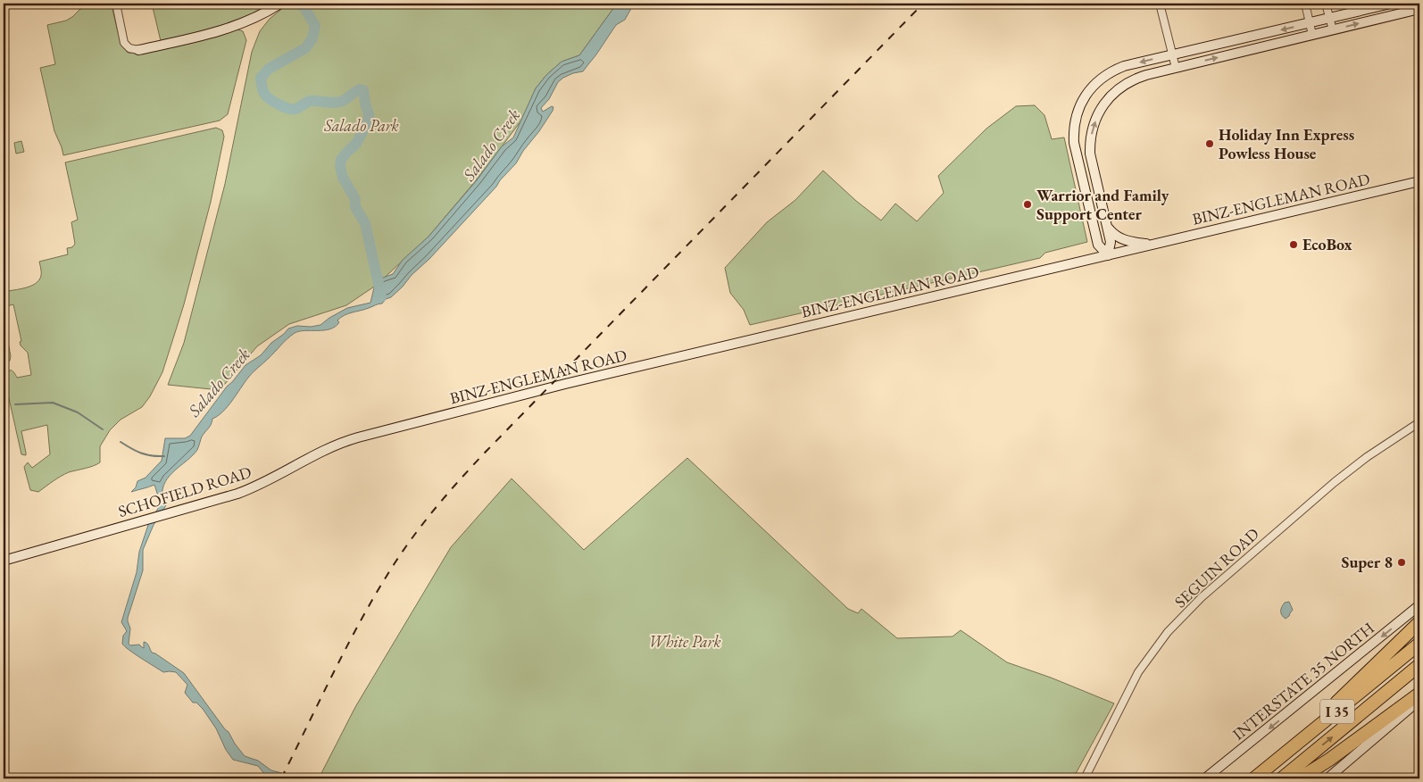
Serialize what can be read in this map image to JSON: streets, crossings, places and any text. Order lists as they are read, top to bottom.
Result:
{
  "streets": {
    "highway": ["I 35"],
    "street": [
      "BINZ-ENGLEMAN ROAD",
      "SCHOFIELD ROAD",
      "SEGUIN ROAD",
      "INTERSTATE 35 NORTH"
    ]
  },
  "crossings": [
    ["BINZ-ENGLEMAN ROAD", "SCHOFIELD ROAD"]
  ],
  "water": ["Salado Creek"],
  "parks": ["Salado Park", "White Park"],
  "places": [
    "Holiday Inn Express Powless House",
    "Warrior and Family Support Center",
    "EcoBox",
    "Super 8"
  ]
}
